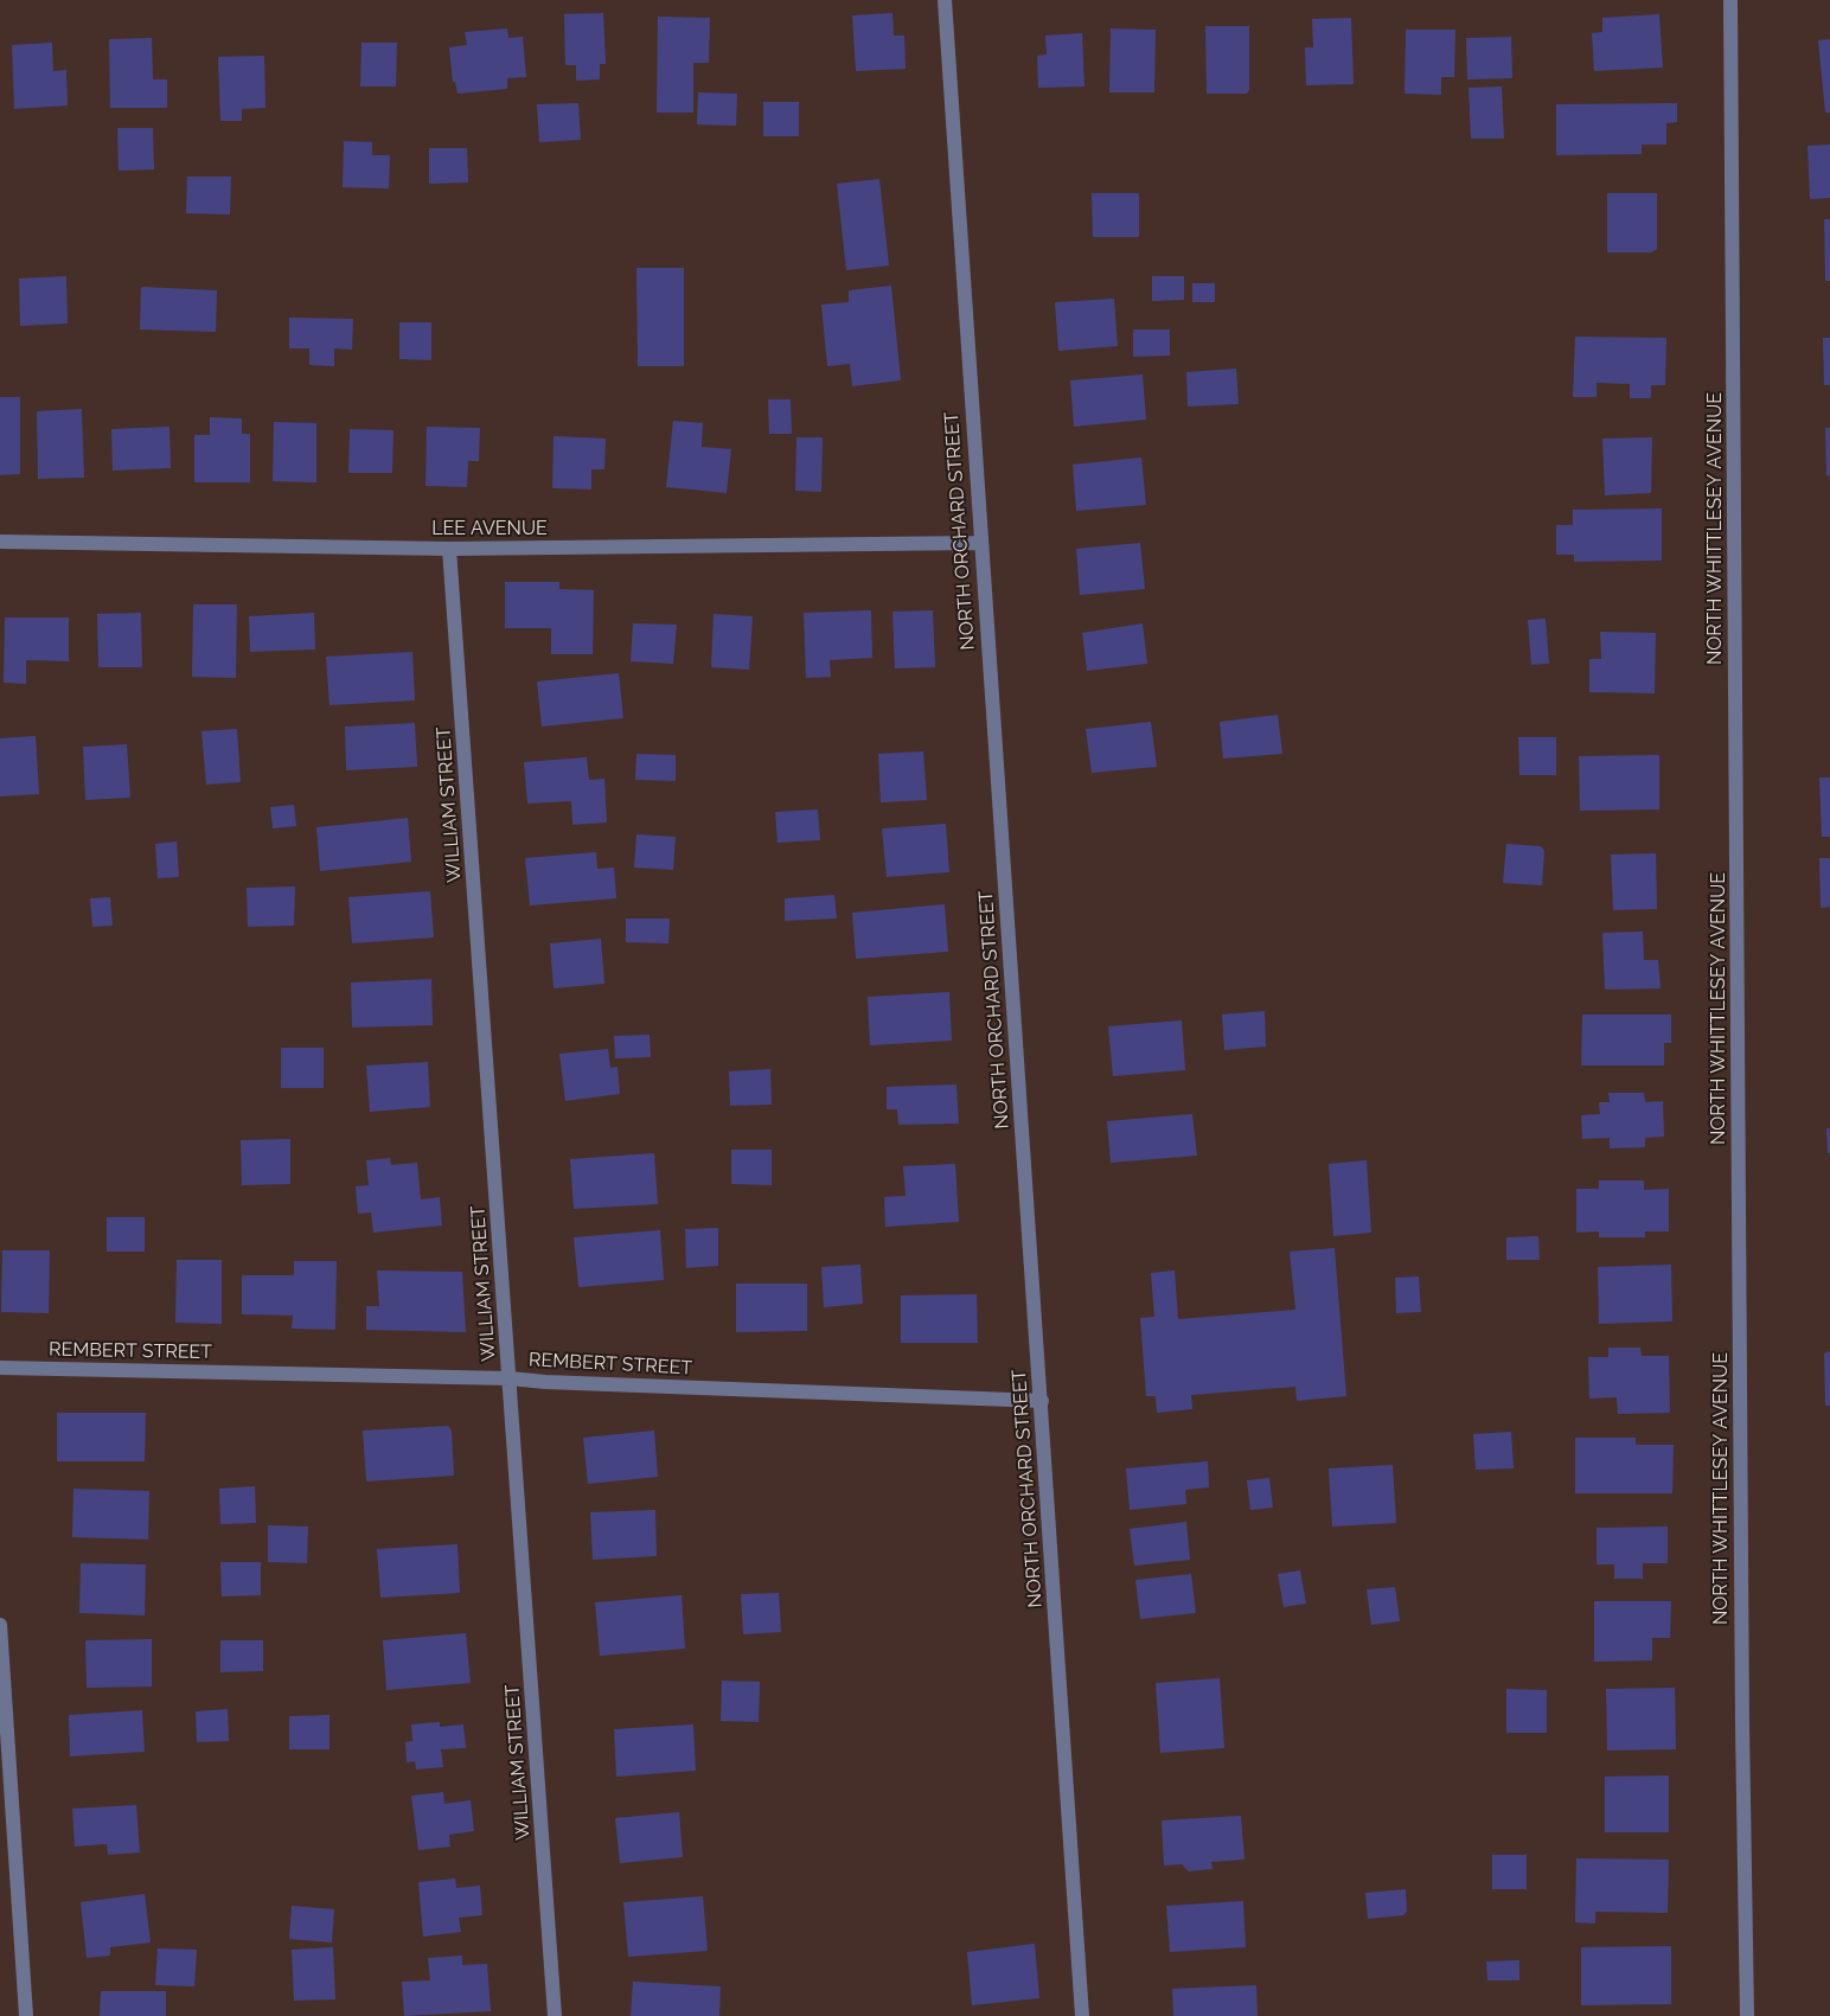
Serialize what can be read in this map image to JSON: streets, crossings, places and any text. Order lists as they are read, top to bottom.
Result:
{
  "streets": {
    "street": [
      "LEE AVENUE",
      "NORTH WHITTLESEY AVENUE",
      "NORTH ORCHARD STREET",
      "WILLIAM STREET",
      "REMBERT STREET"
    ]
  },
  "crossings": [
    ["LEE AVENUE", "NORTH ORCHARD STREET"],
    ["LEE AVENUE", "WILLIAM STREET"],
    ["NORTH ORCHARD STREET", "REMBERT STREET"],
    ["WILLIAM STREET", "REMBERT STREET"]
  ]
}
